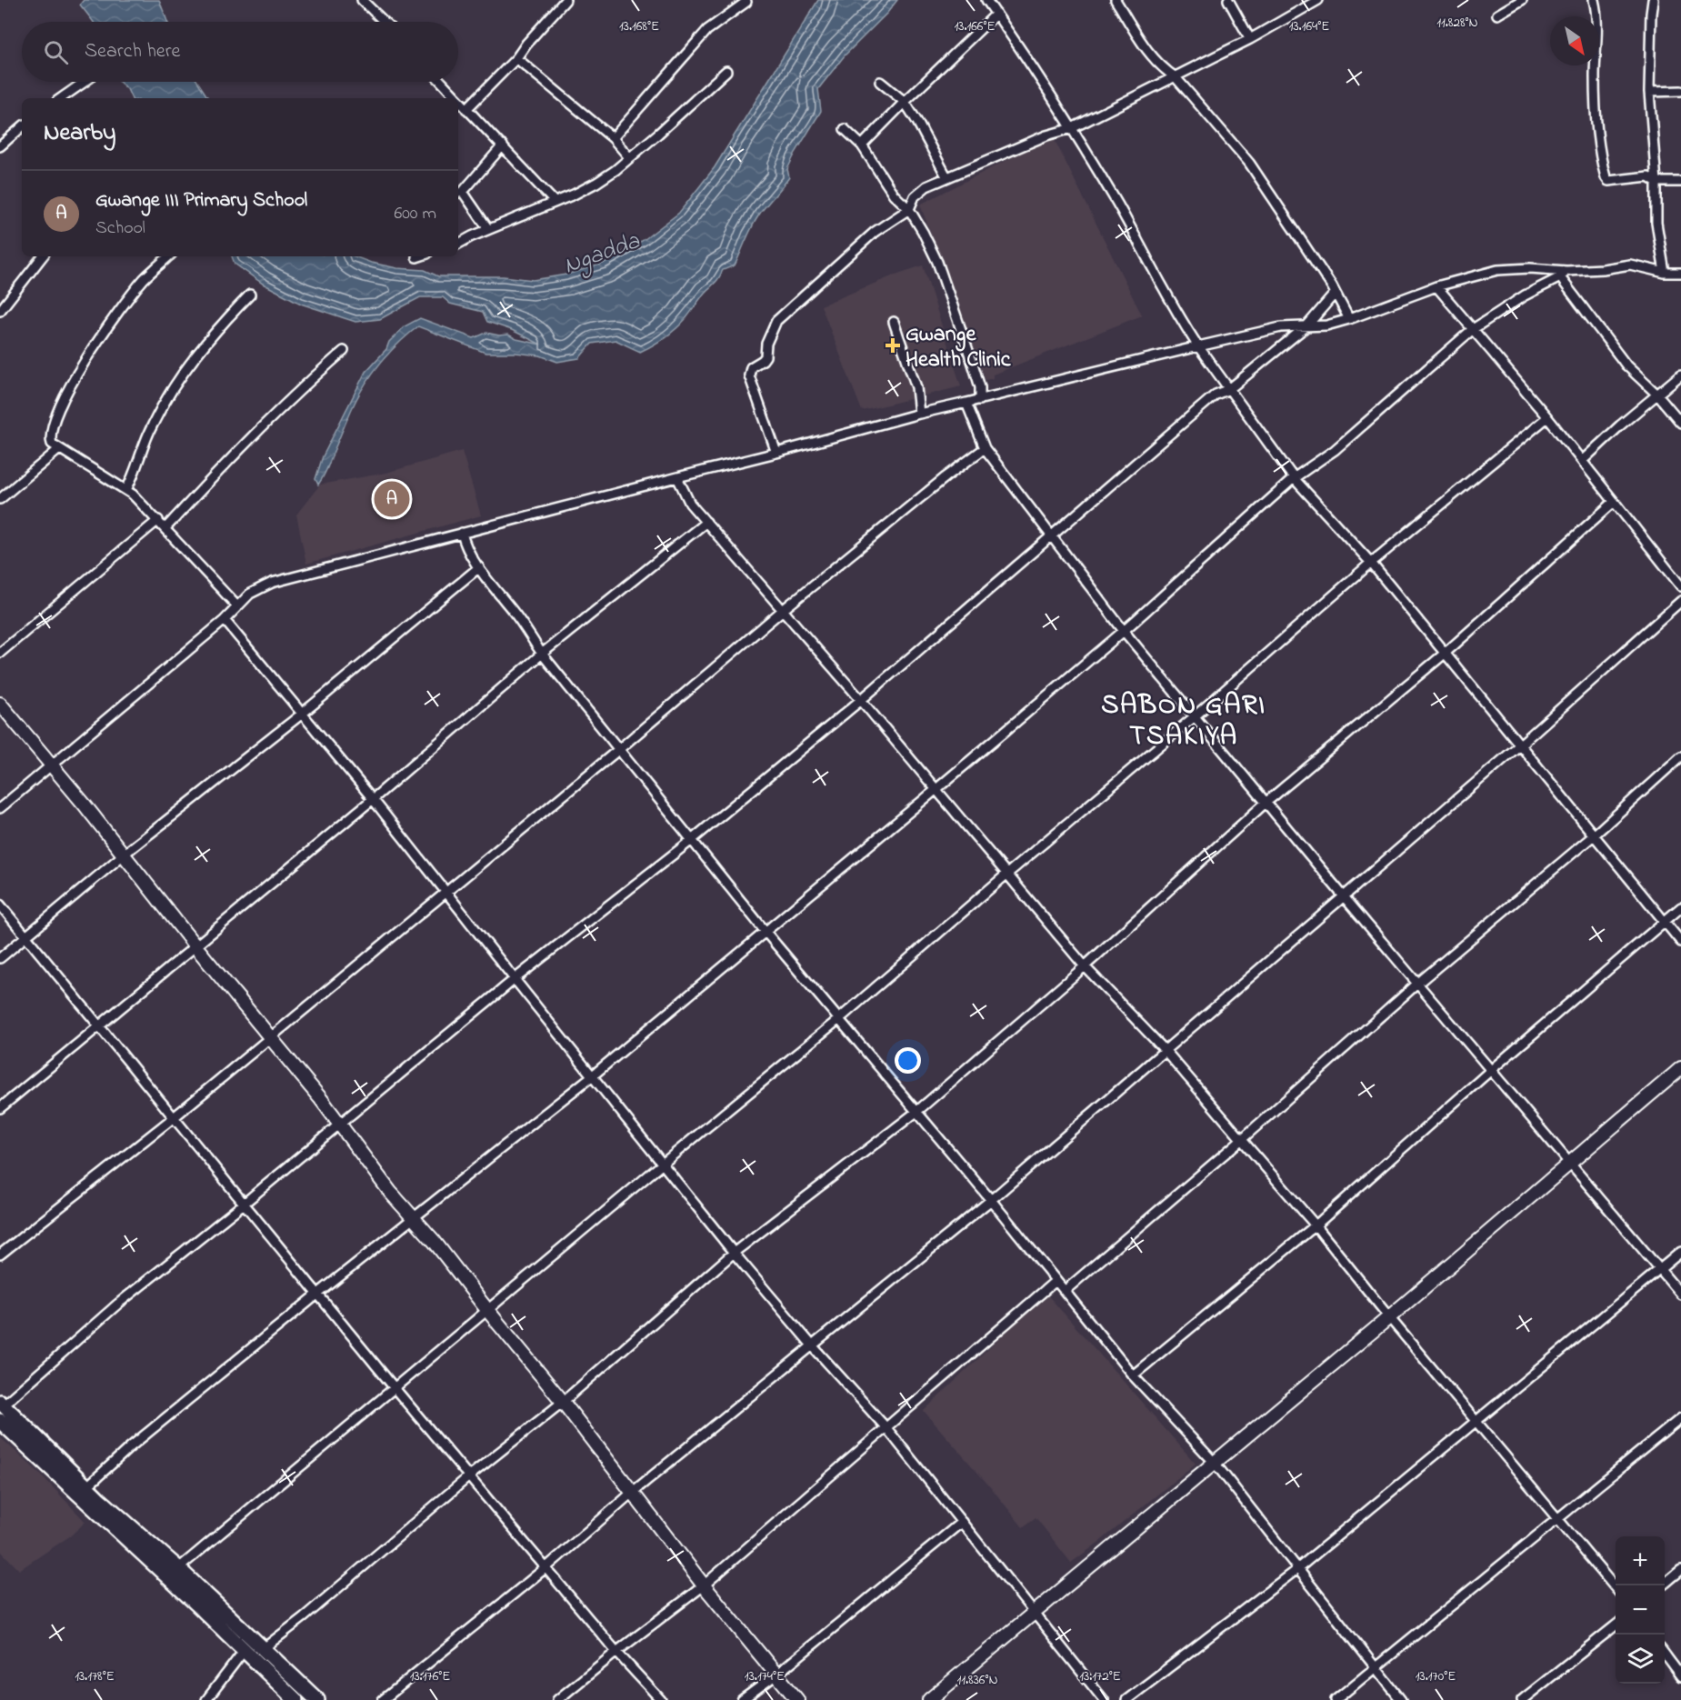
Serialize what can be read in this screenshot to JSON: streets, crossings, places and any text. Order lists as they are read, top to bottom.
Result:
{
  "districts": ["SABON GARI TSAKIYA"],
  "water": ["Ngadda"],
  "places": {
    "health": ["Gwange Health Clinic"]
  },
  "north": "bottom right",
  "page": {
    "search": "Search here",
    "heading": "Nearby",
    "list": [
      {
        "mark": "A",
        "name": "Gwange III Primary School",
        "note": "School",
        "value": "600 m"
      }
    ],
    "pins": "A",
    "map_buttons": ["+", "−"]
  },
  "coordinates": [
    "11.828°N",
    "13.166°E",
    "13.168°E",
    "13.164°E",
    "13.178°E",
    "13.176°E",
    "13.174°E",
    "13.172°E",
    "13.170°E",
    "11.836°N"
  ]
}
